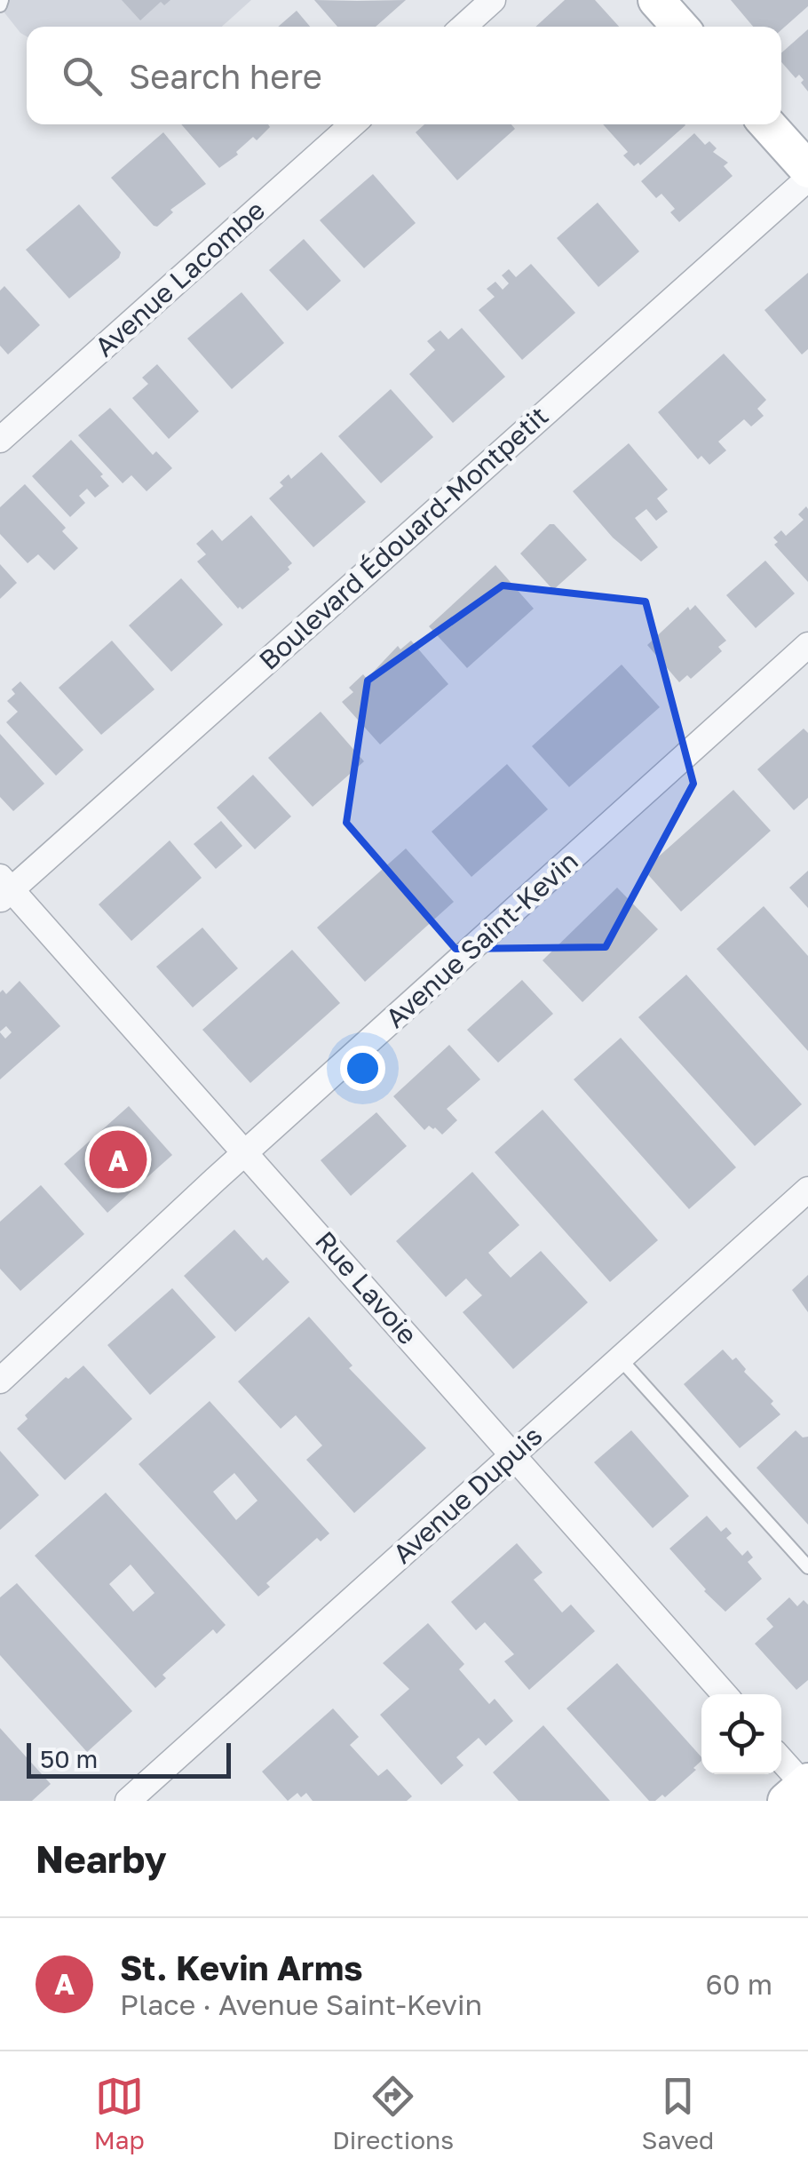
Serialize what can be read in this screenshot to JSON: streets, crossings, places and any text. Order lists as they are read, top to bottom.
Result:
{
  "streets": {
    "street": [
      "Avenue Lacombe",
      "Boulevard Édouard-Montpetit",
      "Avenue Saint-Kevin",
      "Rue Lavoie",
      "Avenue Dupuis"
    ]
  },
  "crossings": [
    ["Boulevard Édouard-Montpetit", "Rue Lavoie"],
    ["Avenue Saint-Kevin", "Rue Lavoie"],
    ["Rue Lavoie", "Avenue Dupuis"]
  ],
  "scale_bar": "50 m",
  "page": {
    "search": "Search here",
    "pins": "A",
    "scale": "50 m",
    "heading": "Nearby",
    "list": [
      {
        "mark": "A",
        "name": "St. Kevin Arms",
        "note": "Place · Avenue Saint-Kevin",
        "value": "60 m"
      }
    ],
    "nav": ["Map", "Directions", "Saved"]
  }
}
